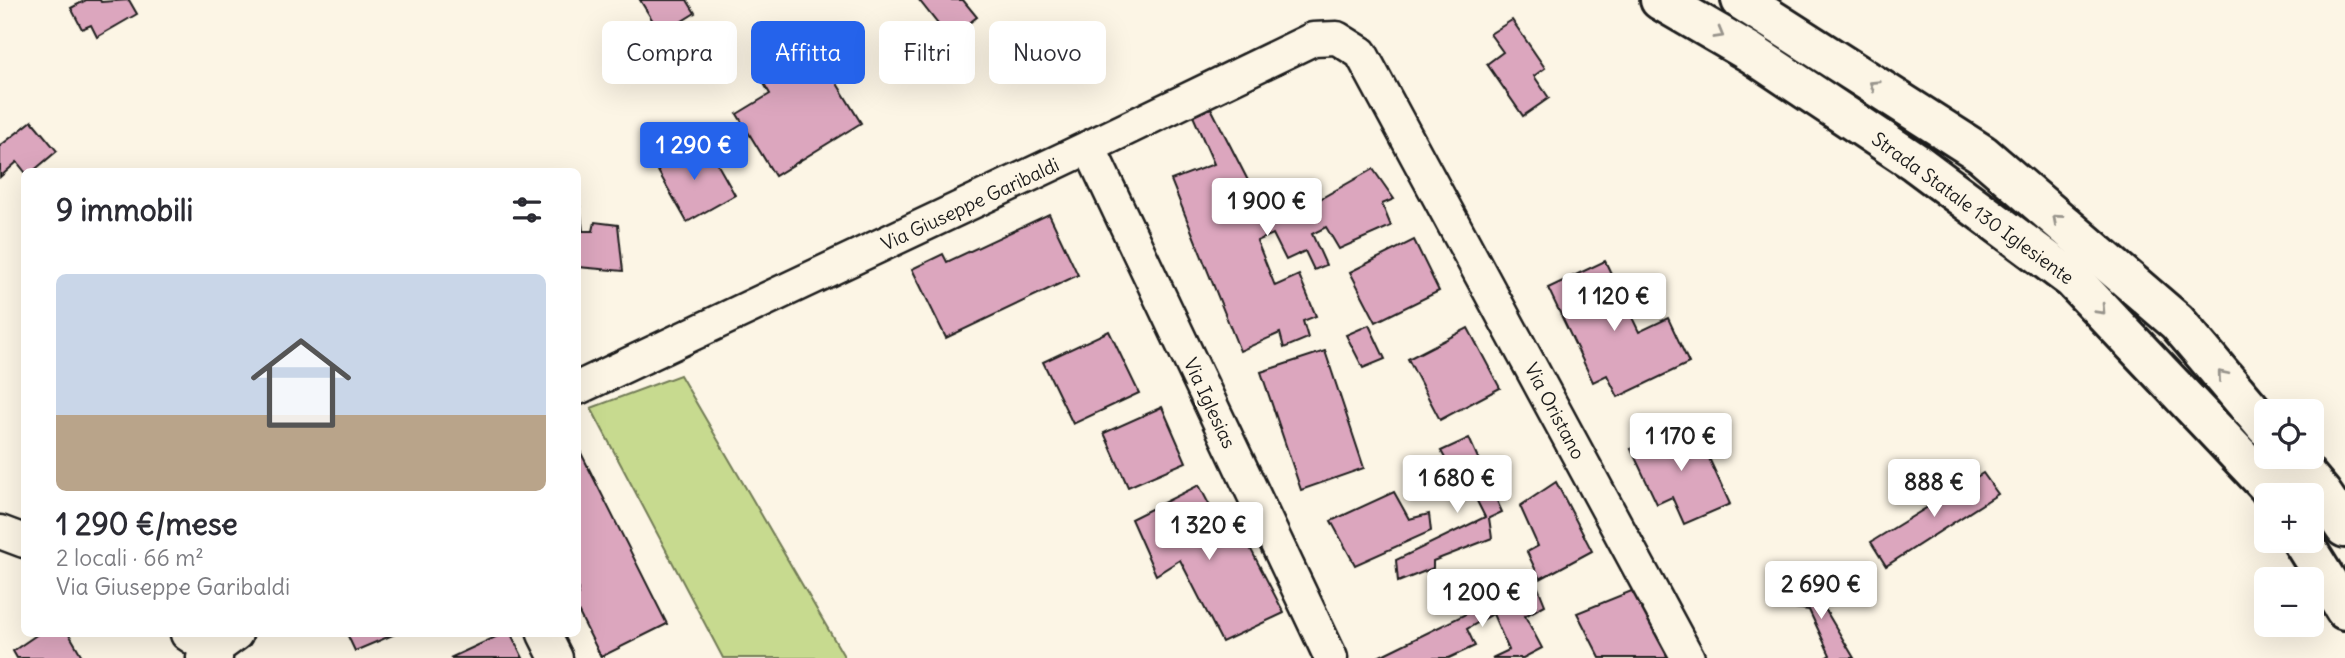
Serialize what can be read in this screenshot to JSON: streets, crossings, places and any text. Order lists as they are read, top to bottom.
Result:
{
  "streets": {
    "main road": ["Strada Statale 130 Iglesiente"],
    "street": ["Via Giuseppe Garibaldi", "Via Iglesias", "Via Oristano"]
  },
  "crossings": [
    ["Via Giuseppe Garibaldi", "Via Iglesias"],
    ["Via Giuseppe Garibaldi", "Via Oristano"]
  ],
  "page": {
    "chip": [
      "Compra",
      "Affitta",
      "Filtri",
      "Nuovo"
    ],
    "price": [
      "1 290 €",
      "1 900 €",
      "1 120 €",
      "1 170 €",
      "1 680 €",
      "888 €",
      "1 320 €",
      "2 690 €",
      "1 200 €"
    ],
    "heading": "9 immobili",
    "list": [
      {
        "name": "1 290 €/mese",
        "note": "2 locali · 66 m² · Via Giuseppe Garibaldi"
      }
    ],
    "map_buttons": ["+", "−"]
  }
}
